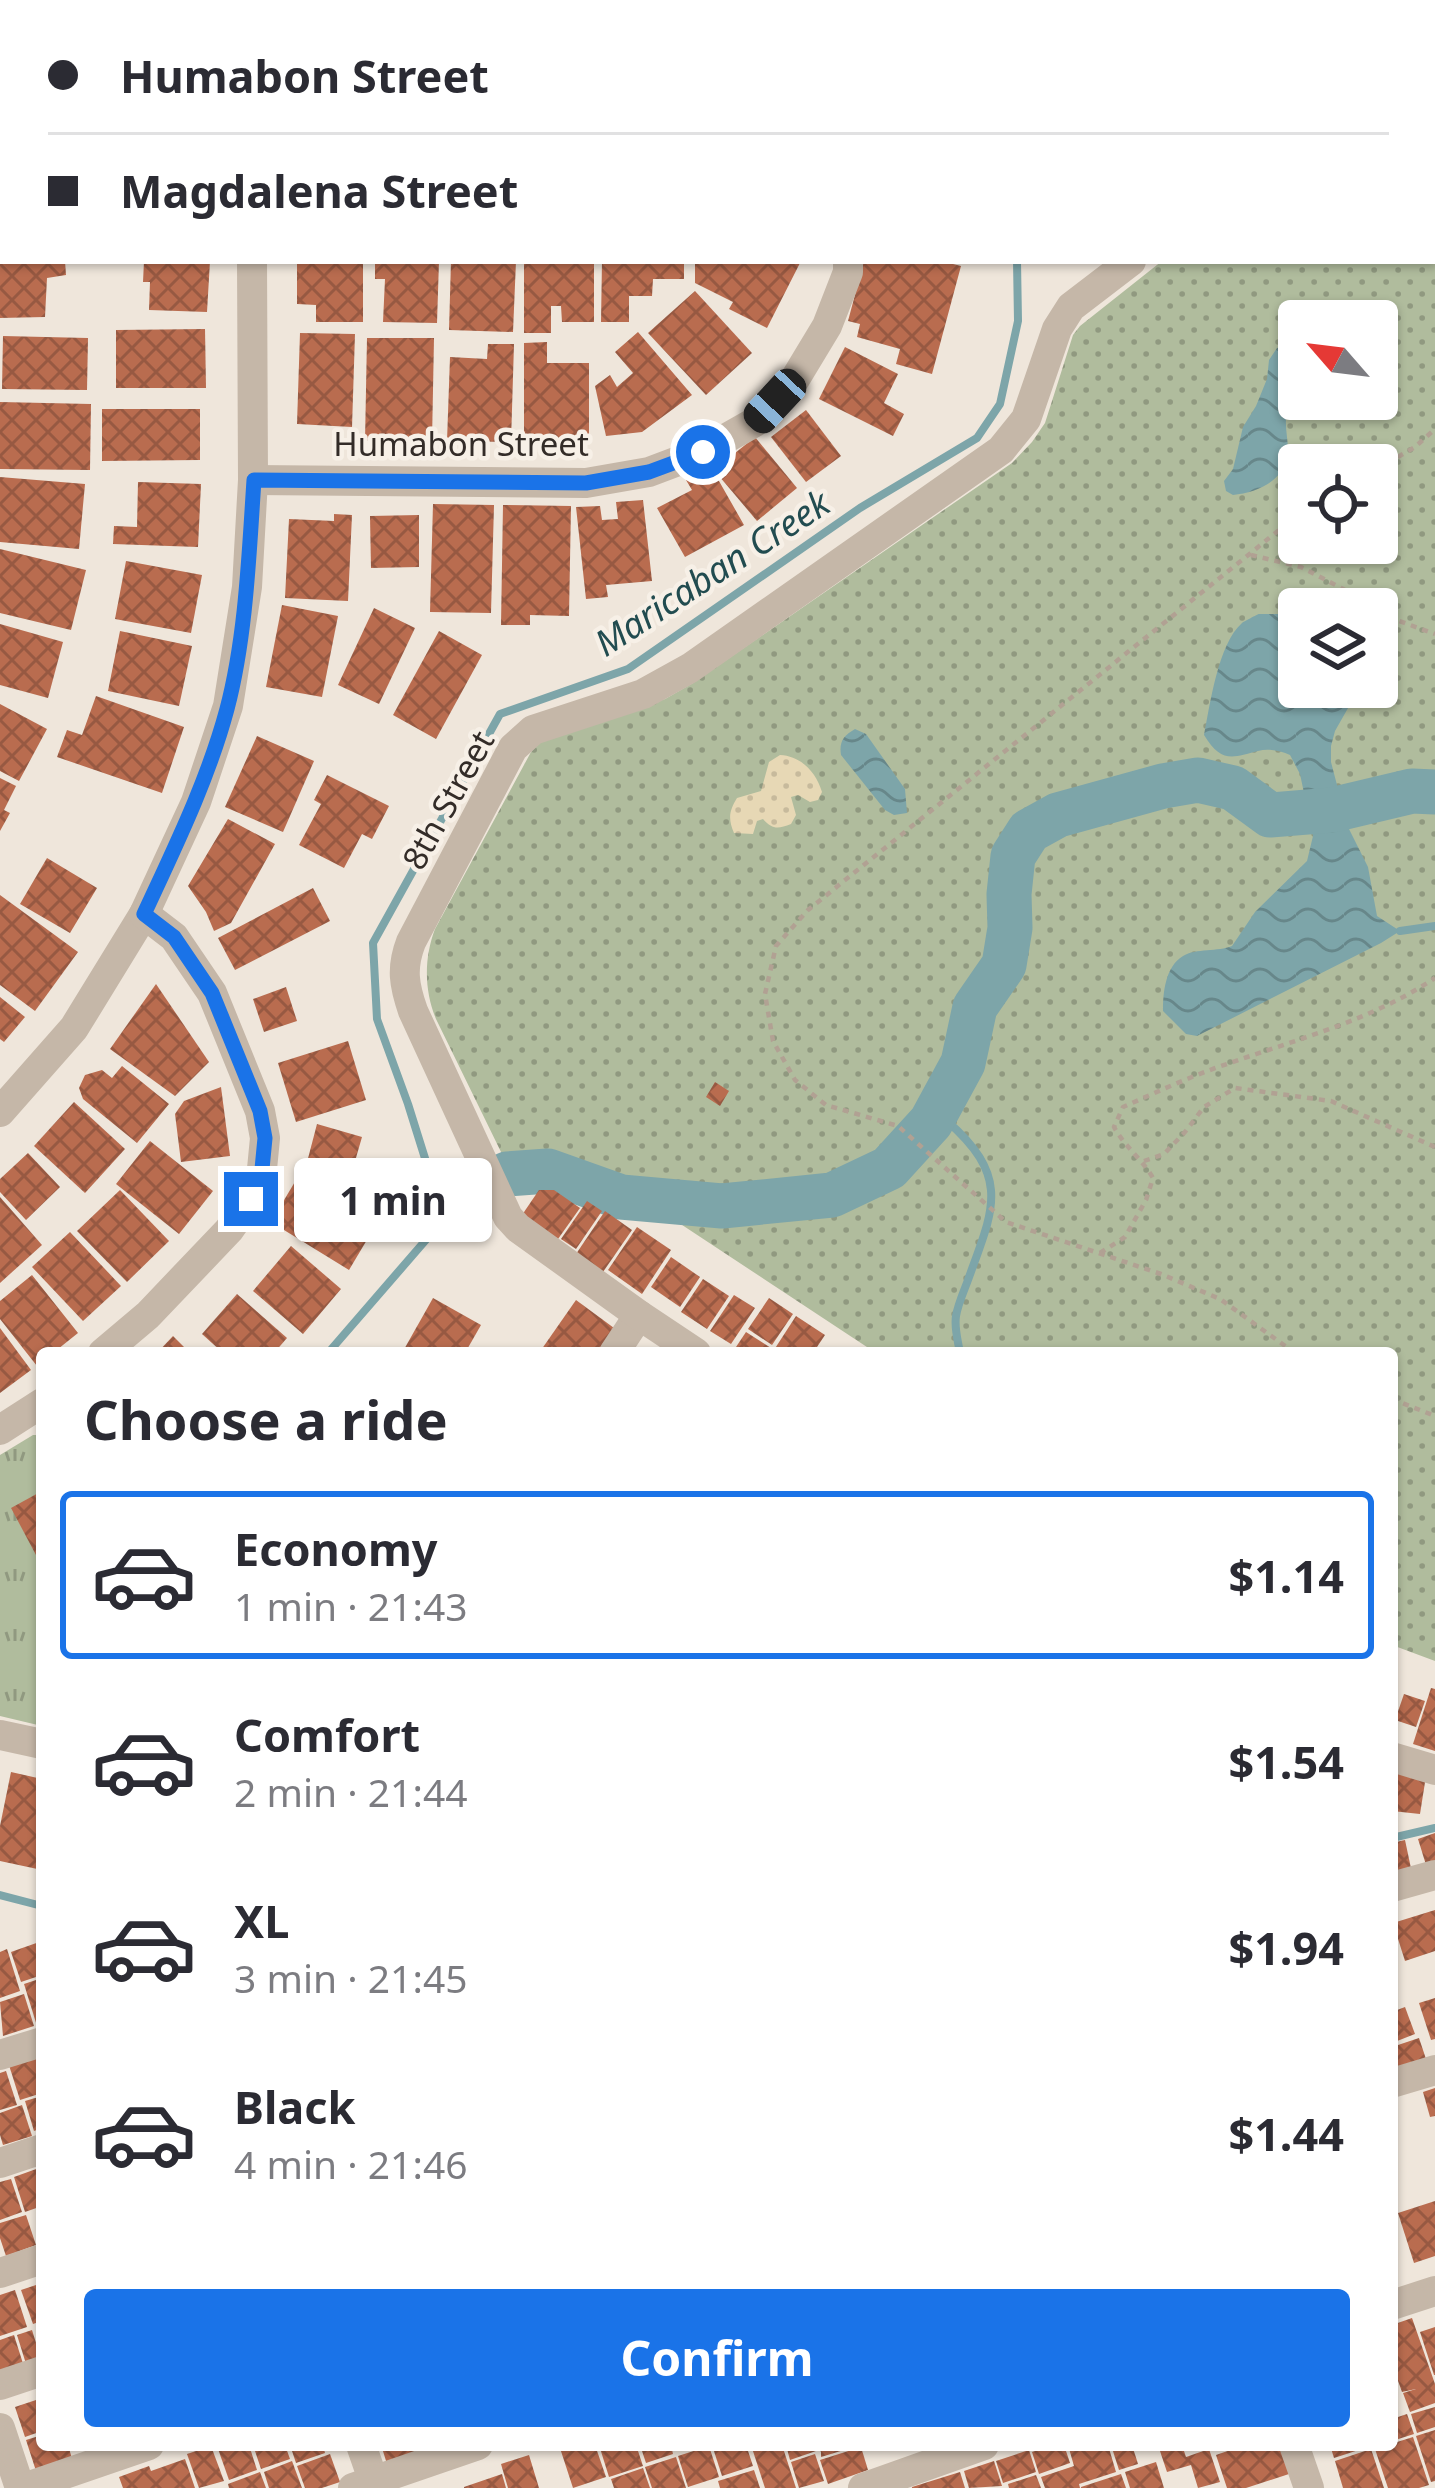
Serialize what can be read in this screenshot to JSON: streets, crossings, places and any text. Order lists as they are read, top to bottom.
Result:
{
  "streets": {
    "street": ["Humabon Street", "8th Street"]
  },
  "water": ["Maricaban Creek"],
  "north": "top left",
  "page": {
    "banner": ["Humabon Street", "Magdalena Street"],
    "bubble": "1 min",
    "heading": "Choose a ride",
    "list": [
      {
        "name": "Economy",
        "note": "1 min · 21:43",
        "value": "$1.14"
      },
      {
        "name": "Comfort",
        "note": "2 min · 21:44",
        "value": "$1.54"
      },
      {
        "name": "XL",
        "note": "3 min · 21:45",
        "value": "$1.94"
      },
      {
        "name": "Black",
        "note": "4 min · 21:46",
        "value": "$1.44"
      }
    ],
    "buttons": "Confirm"
  }
}
